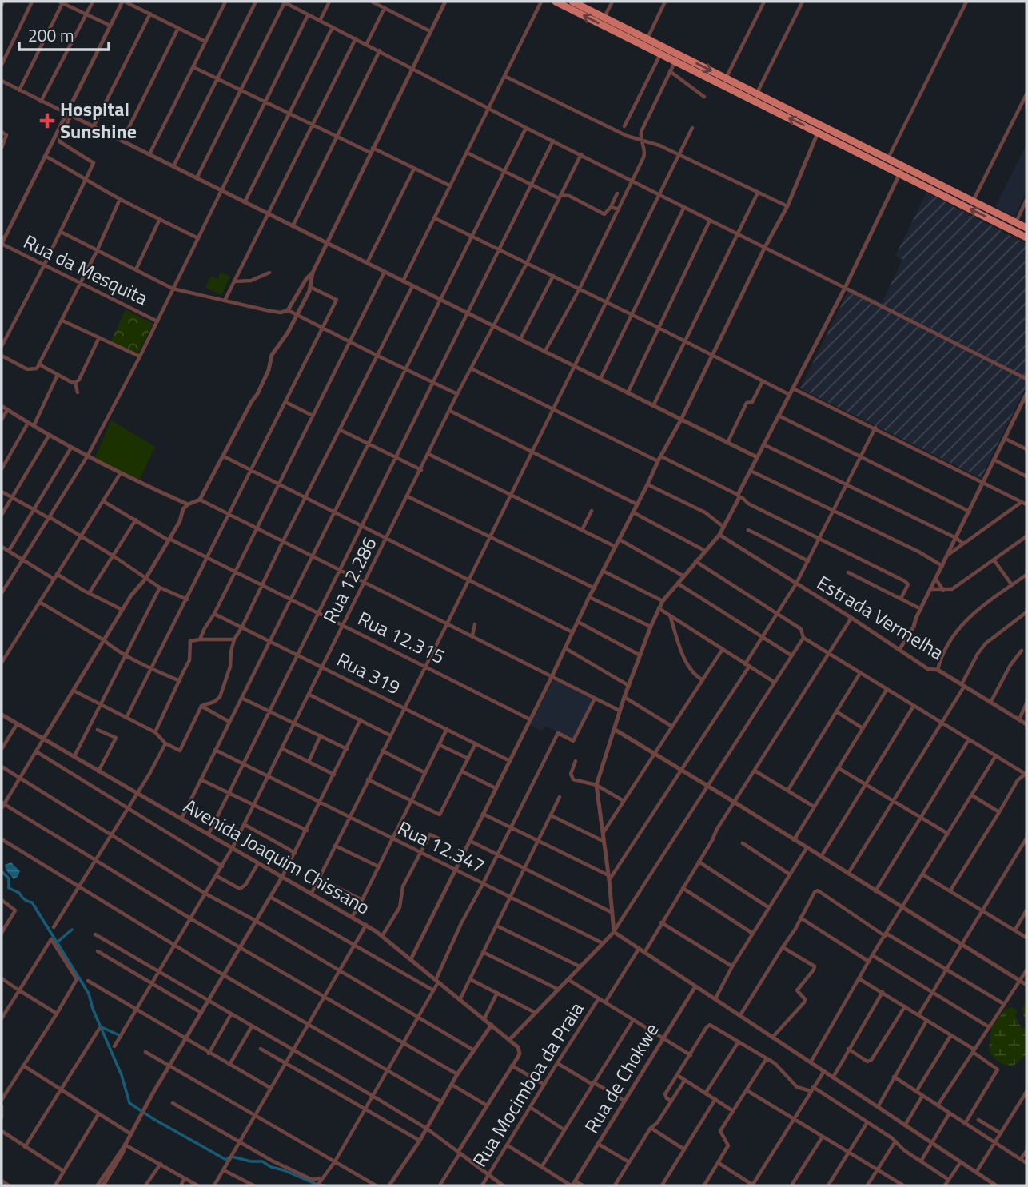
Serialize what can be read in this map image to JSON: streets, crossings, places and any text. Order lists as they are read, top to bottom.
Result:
{
  "streets": {
    "street": [
      "Rua da Mesquita",
      "Rua 12.286",
      "Estrada Vermelha",
      "Rua 12.315",
      "Rua 319",
      "Rua 12.347",
      "Avenida Joaquim Chissano",
      "Rua de Chokwe",
      "Rua Mocimboa da Praia"
    ]
  },
  "crossings": [
    ["Rua 12.286", "Rua 12.315"],
    ["Rua 12.286", "Rua 319"],
    ["Rua 12.286", "Rua 12.347"],
    ["Rua 12.286", "Avenida Joaquim Chissano"]
  ],
  "places": {
    "health": ["Hospital Sunshine"]
  },
  "scale_bar": "200 m"
}
